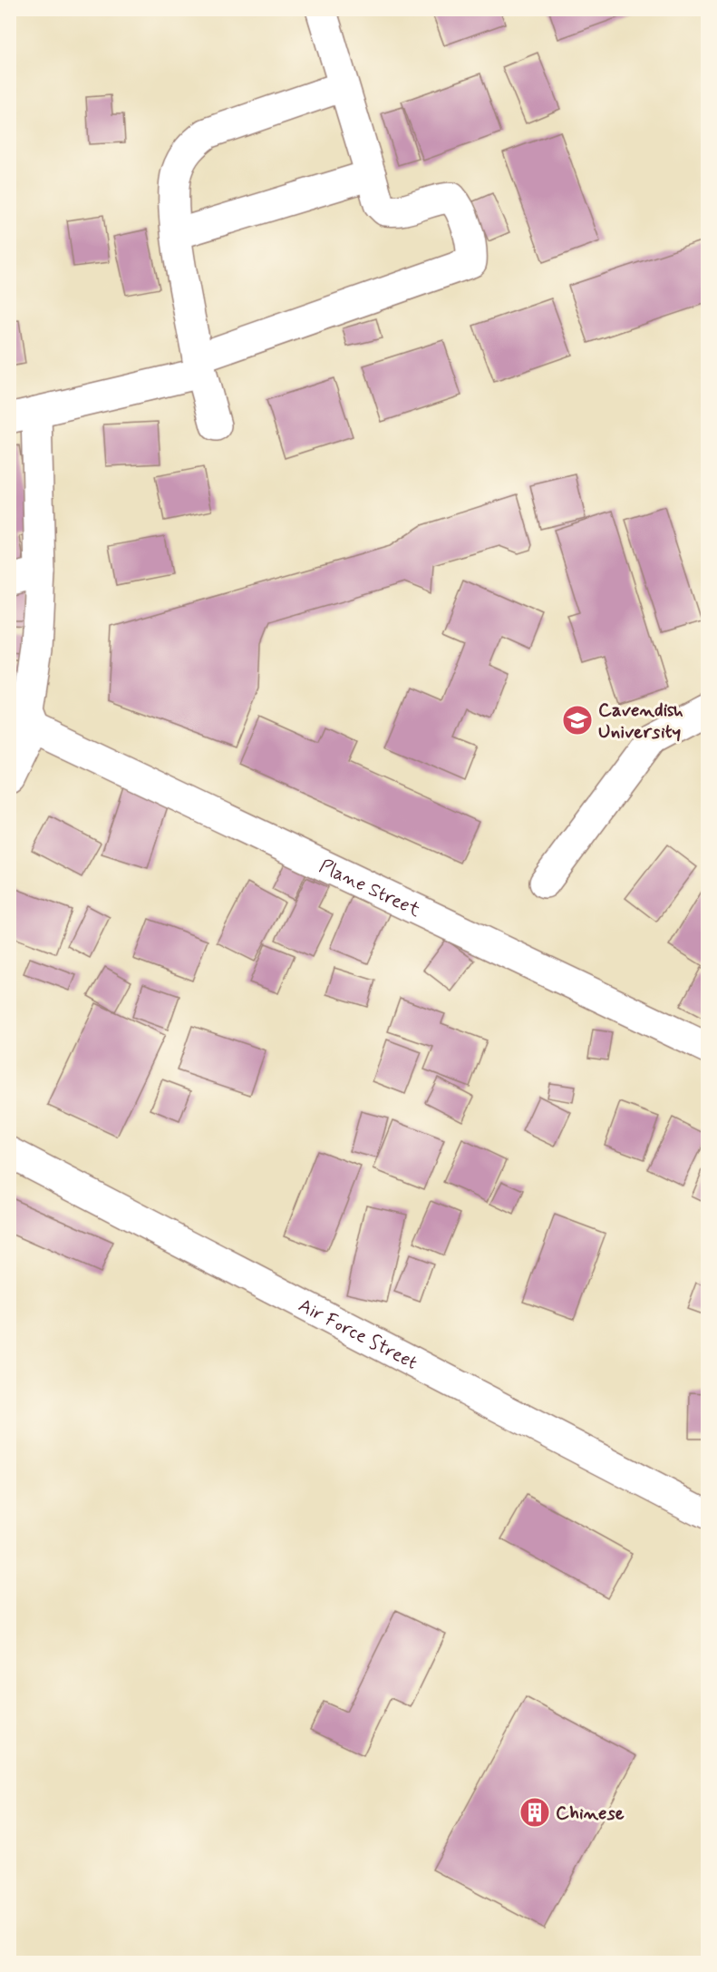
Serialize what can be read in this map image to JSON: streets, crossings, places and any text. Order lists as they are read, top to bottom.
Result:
{
  "streets": {
    "street": ["Plane Street", "Air Force Street"]
  },
  "places": {
    "school or university": ["Cavendish University"],
    "building": ["Chinese"]
  }
}
